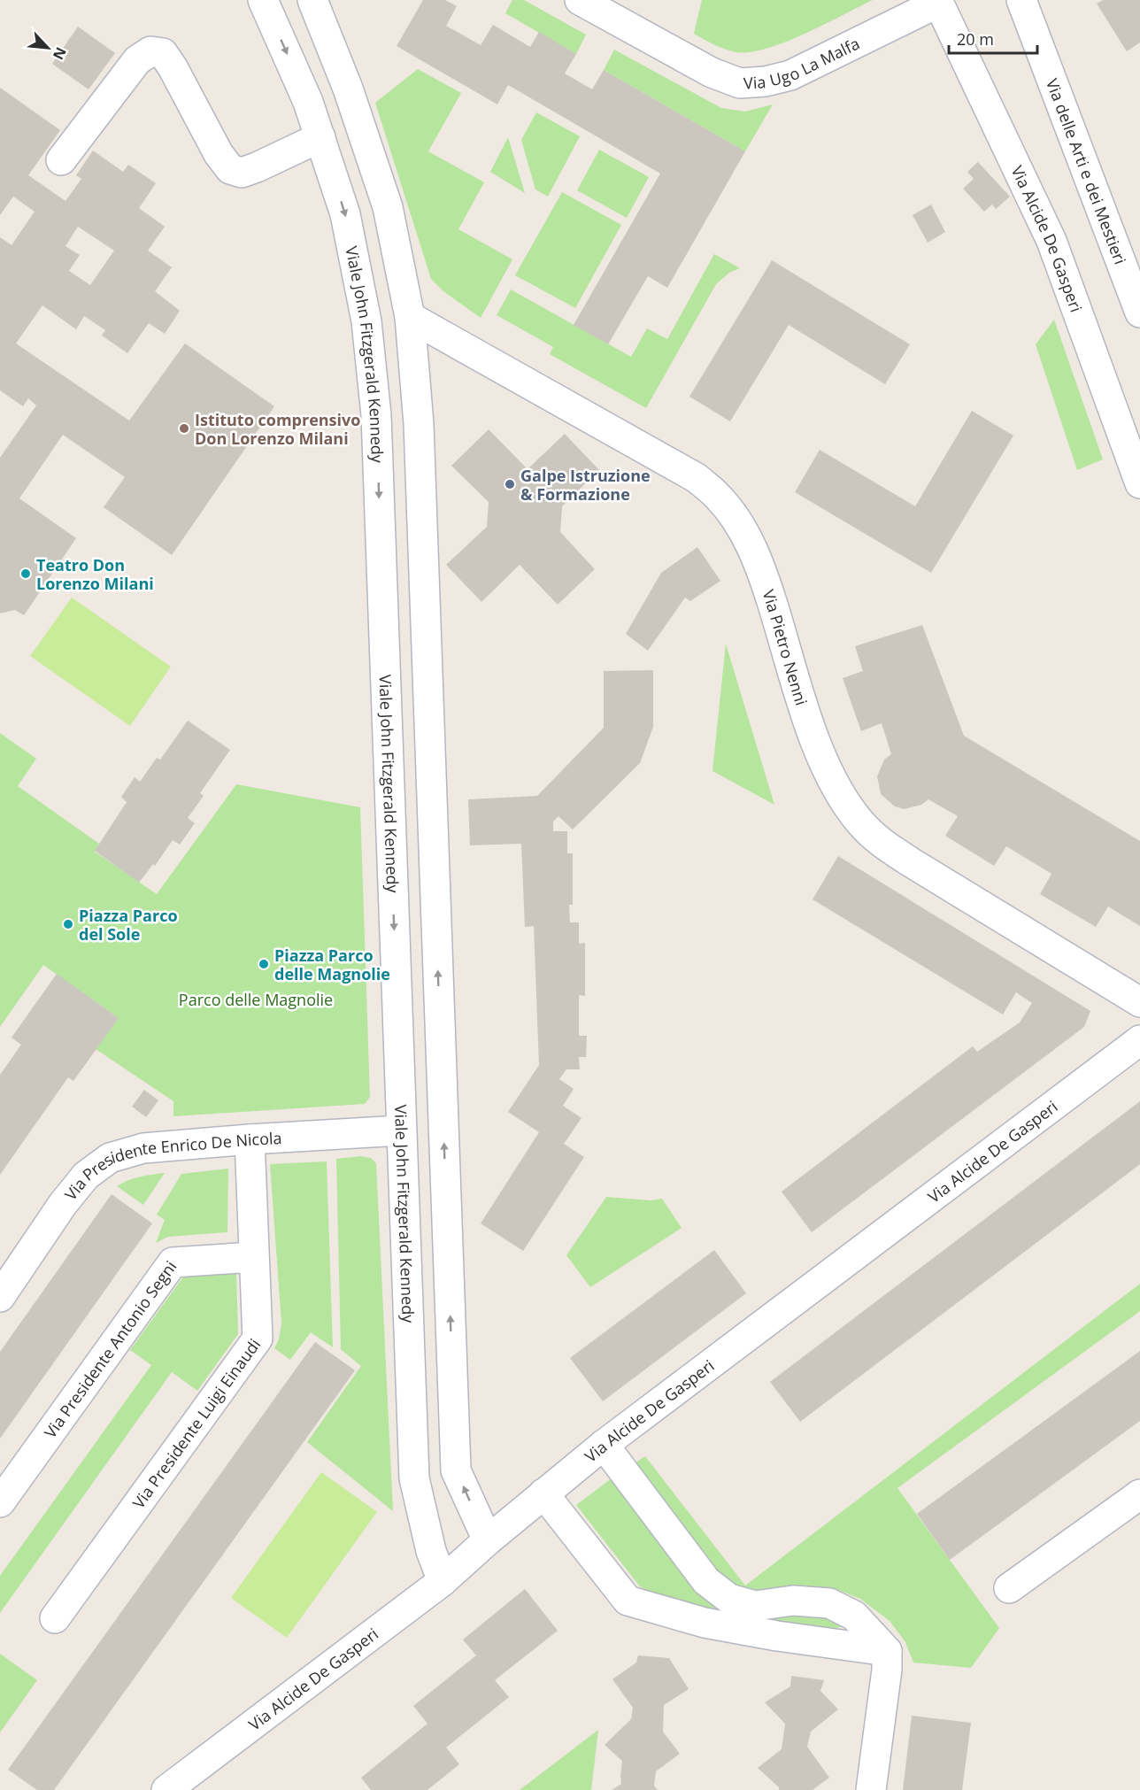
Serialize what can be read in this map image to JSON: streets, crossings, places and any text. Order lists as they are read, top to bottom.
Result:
{
  "streets": {
    "street": [
      "Via Ugo La Malfa",
      "Via delle Arti e dei Mestieri",
      "Via Alcide De Gasperi",
      "Viale John Fitzgerald Kennedy",
      "Via Pietro Nenni",
      "Via Presidente Enrico De Nicola",
      "Via Presidente Antonio Segni",
      "Via Presidente Luigi Einaudi"
    ]
  },
  "crossings": [
    ["Via Ugo La Malfa", "Via Alcide De Gasperi"],
    ["Via Alcide De Gasperi", "Viale John Fitzgerald Kennedy"],
    ["Viale John Fitzgerald Kennedy", "Via Presidente Enrico De Nicola"],
    ["Via Presidente Enrico De Nicola", "Via Presidente Luigi Einaudi"],
    ["Via Presidente Antonio Segni", "Via Presidente Luigi Einaudi"]
  ],
  "parks": ["Parco delle Magnolie"],
  "places": [
    "Istituto comprensivo Don Lorenzo Milani",
    "Galpe Istruzione & Formazione",
    "Teatro Don Lorenzo Milani",
    "Piazza Parco del Sole",
    "Piazza Parco delle Magnolie"
  ],
  "scale_bar": "20 m",
  "north": "bottom right"
}
